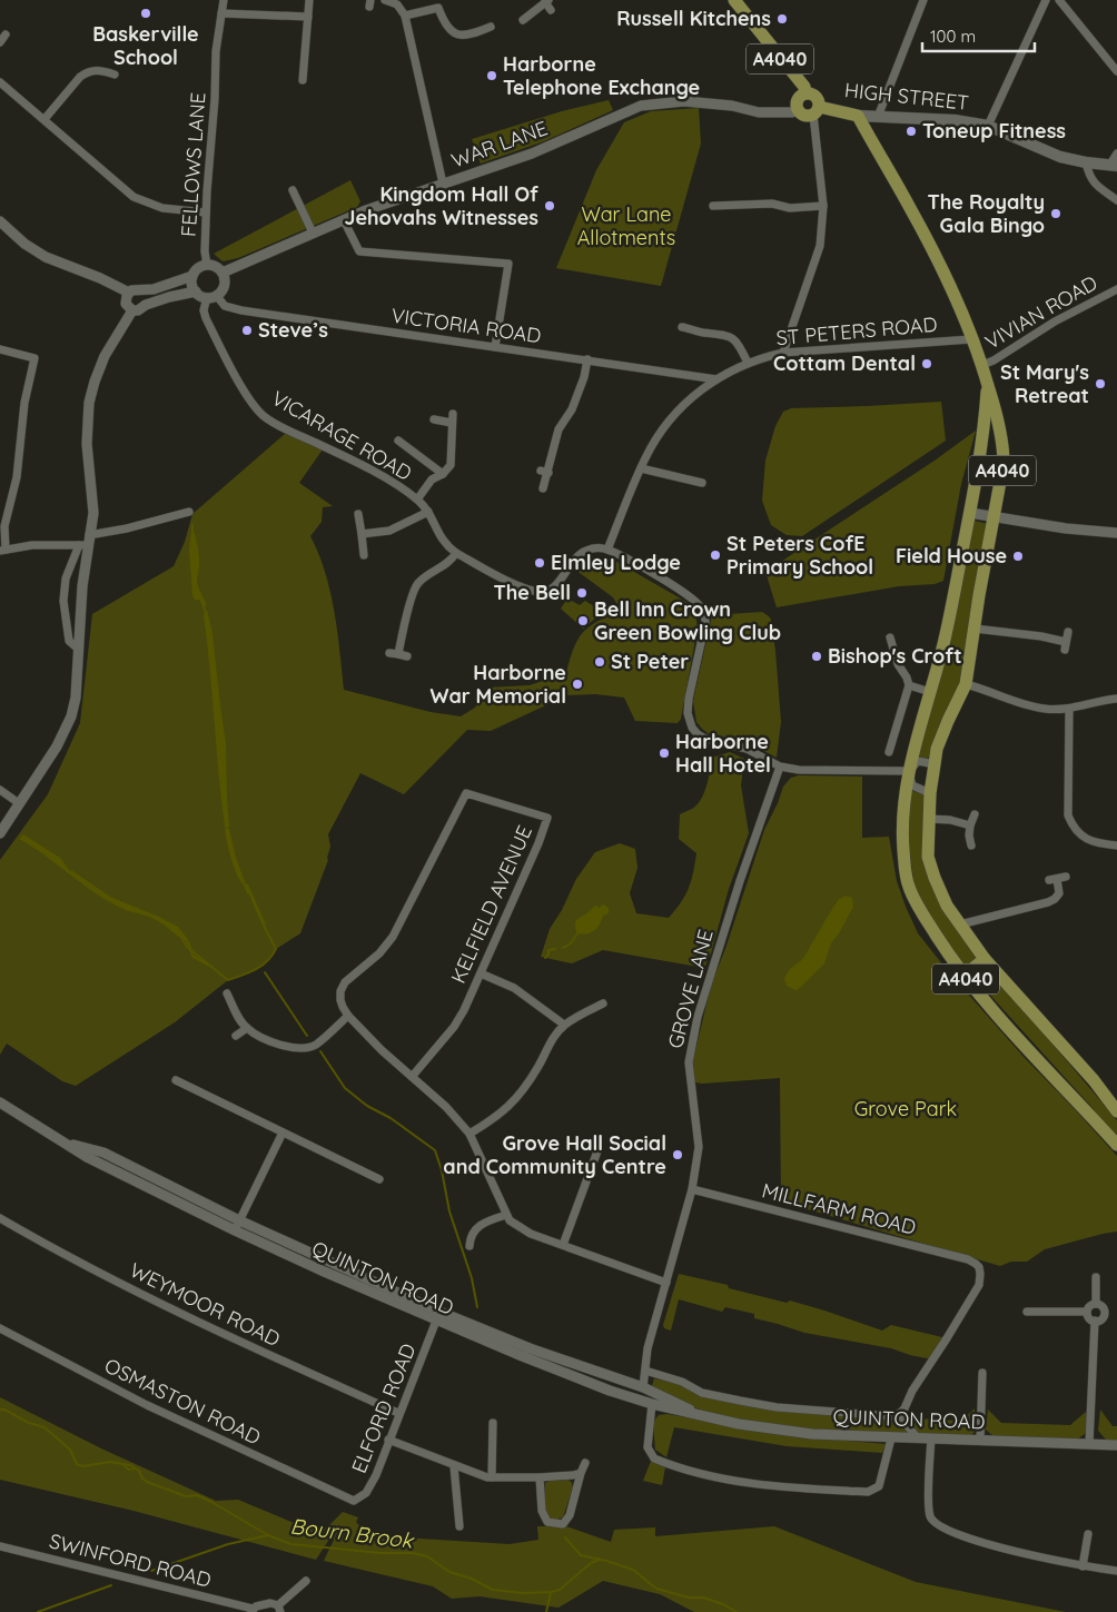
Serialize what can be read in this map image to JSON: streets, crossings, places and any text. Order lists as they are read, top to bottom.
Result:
{
  "streets": {
    "main road": ["A4040", "HIGH STREET"],
    "street": [
      "WAR LANE",
      "FELLOWS LANE",
      "VIVIAN ROAD",
      "VICTORIA ROAD",
      "ST PETERS ROAD",
      "VICARAGE ROAD",
      "KELFIELD AVENUE",
      "GROVE LANE",
      "MILLFARM ROAD",
      "QUINTON ROAD",
      "WEYMOOR ROAD",
      "OSMASTON ROAD",
      "ELFORD ROAD",
      "SWINFORD ROAD"
    ]
  },
  "crossings": [
    ["A4040", "HIGH STREET"],
    ["A4040", "WAR LANE"],
    ["A4040", "VIVIAN ROAD"],
    ["A4040", "ST PETERS ROAD"],
    ["HIGH STREET", "WAR LANE"],
    ["WAR LANE", "FELLOWS LANE"],
    ["WAR LANE", "VICTORIA ROAD"],
    ["WAR LANE", "VICARAGE ROAD"],
    ["FELLOWS LANE", "VICTORIA ROAD"],
    ["FELLOWS LANE", "VICARAGE ROAD"],
    ["VICTORIA ROAD", "ST PETERS ROAD"],
    ["VICTORIA ROAD", "VICARAGE ROAD"],
    ["ST PETERS ROAD", "VICARAGE ROAD"],
    ["GROVE LANE", "MILLFARM ROAD"],
    ["GROVE LANE", "QUINTON ROAD"],
    ["QUINTON ROAD", "ELFORD ROAD"],
    ["WEYMOOR ROAD", "ELFORD ROAD"],
    ["OSMASTON ROAD", "ELFORD ROAD"]
  ],
  "water": ["Bourn Brook"],
  "parks": ["War Lane Allotments", "Grove Park"],
  "places": [
    "Baskerville School",
    "Russell Kitchens",
    "Harborne Telephone Exchange",
    "Toneup Fitness",
    "Kingdom Hall Of Jehovahs Witnesses",
    "The Royalty Gala Bingo",
    "Steve’s",
    "Cottam Dental",
    "St Mary's Retreat",
    "St Peters CofE Primary School",
    "Field House",
    "Elmley Lodge",
    "The Bell",
    "Bell Inn Crown Green Bowling Club",
    "Bishop's Croft",
    "St Peter",
    "Harborne War Memorial",
    "Harborne Hall Hotel",
    "Grove Hall Social and Community Centre"
  ],
  "scale_bar": "100 m"
}
